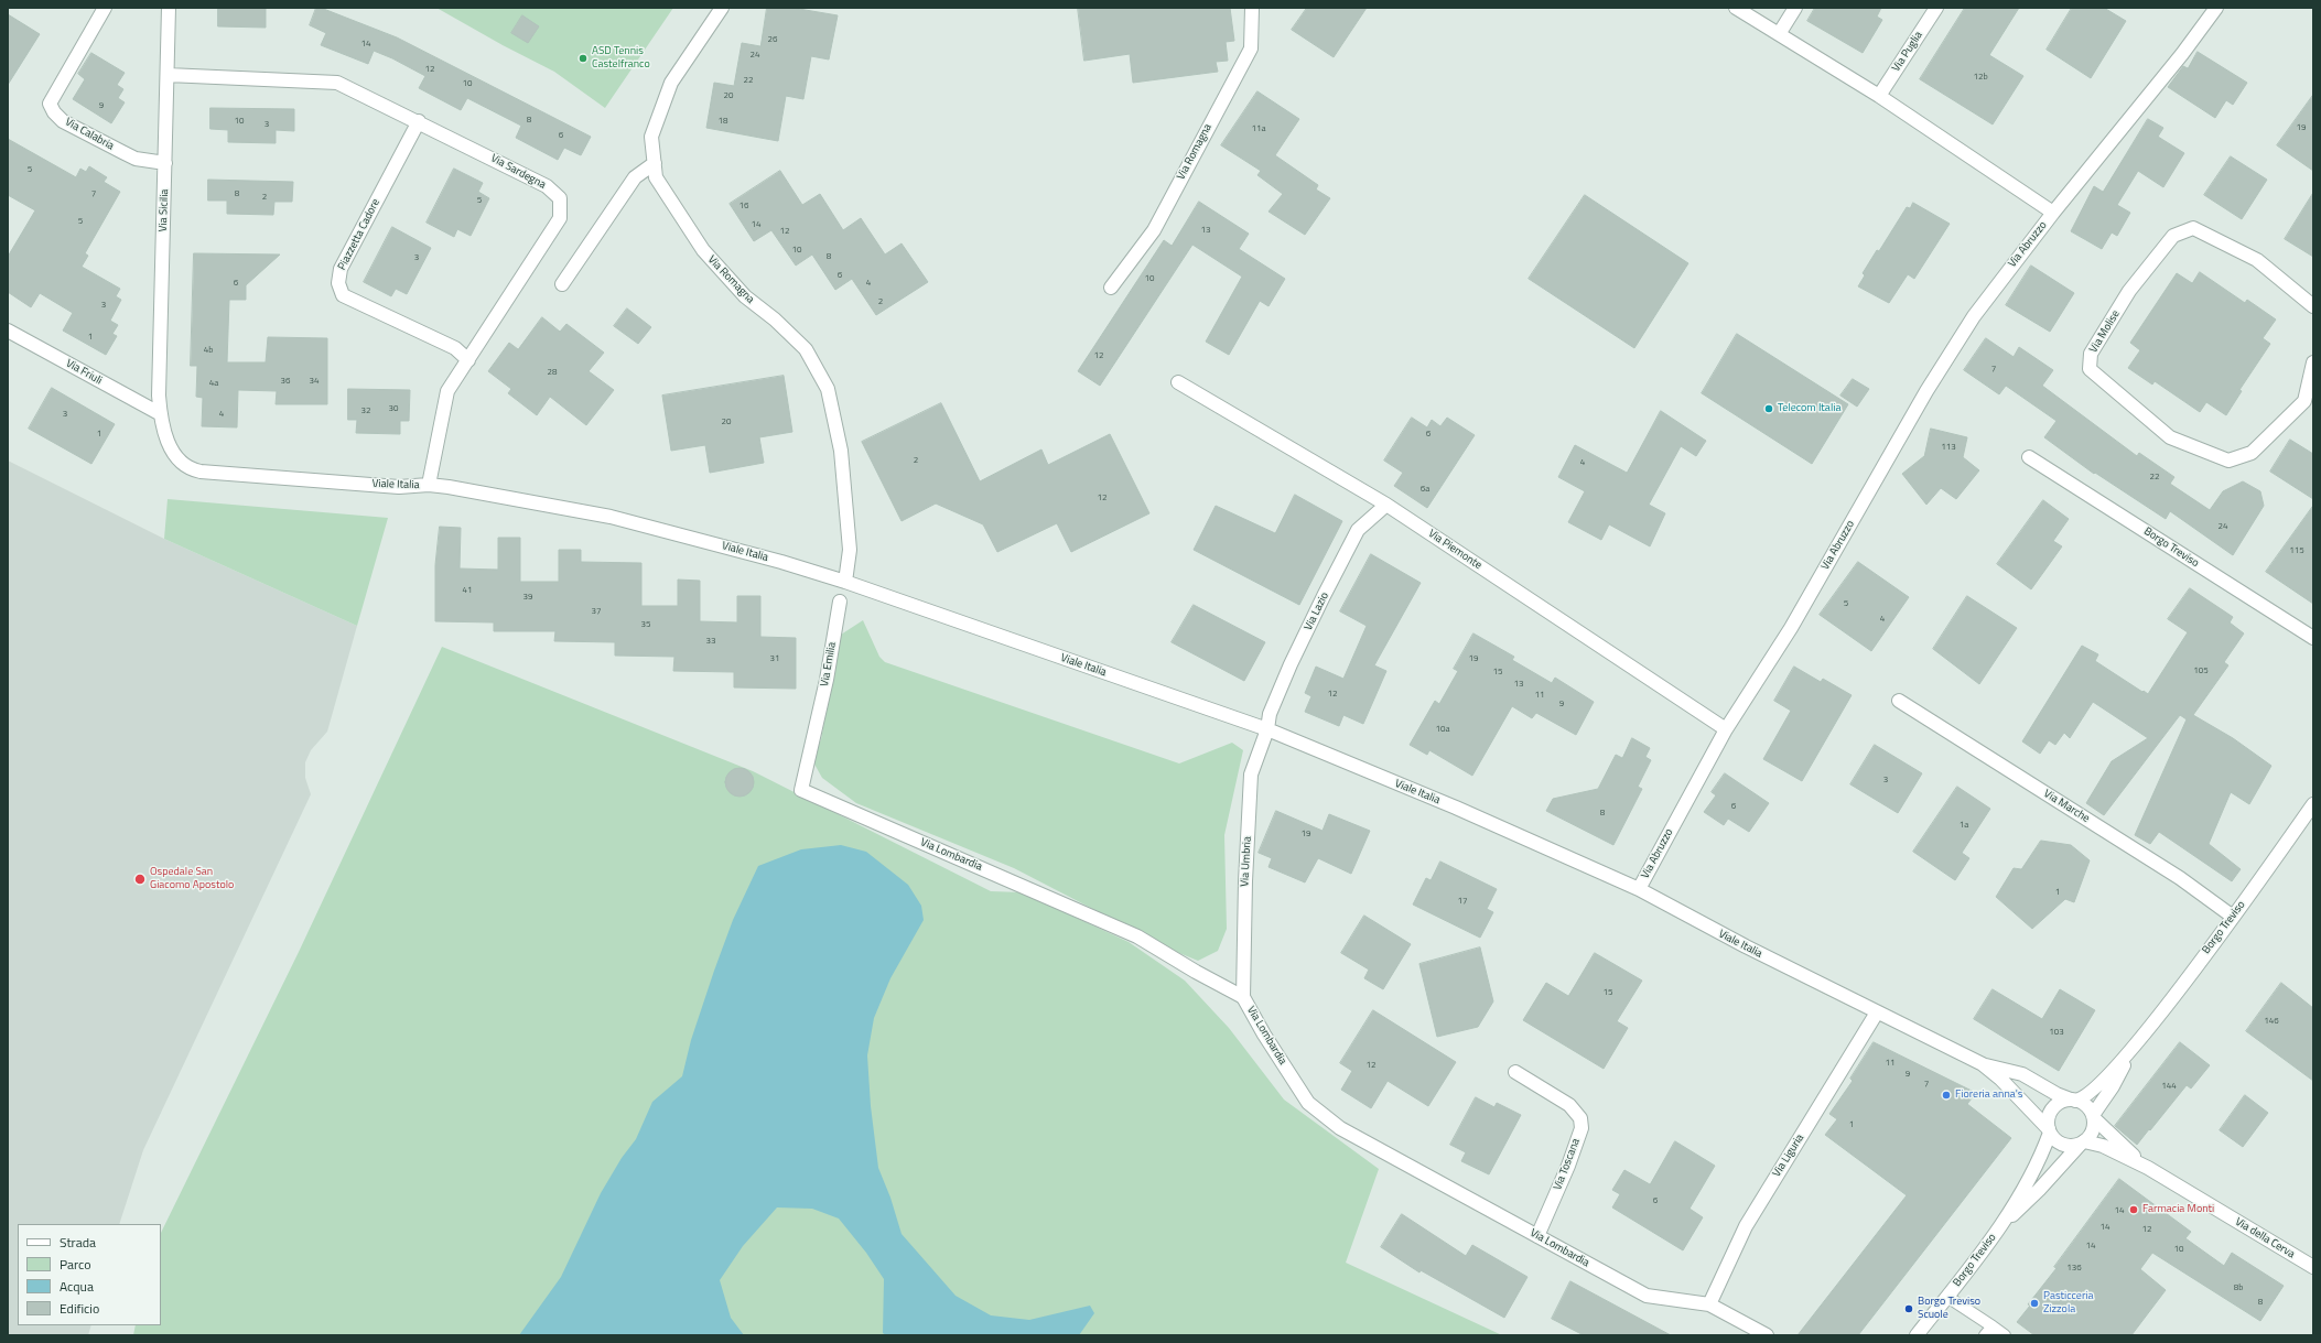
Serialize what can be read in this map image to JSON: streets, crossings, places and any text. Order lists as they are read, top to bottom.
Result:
{
  "streets": {
    "street": [
      "Via Puglia",
      "Via Calabria",
      "Via Romagna",
      "Via Sardegna",
      "Via Sicilia",
      "Piazzetta Cadore",
      "Via Abruzzo",
      "Via Molise",
      "Via Friuli",
      "Viale Italia",
      "Borgo Treviso",
      "Via Piemonte",
      "Via Lazio",
      "Via Emilia",
      "Via Marche",
      "Via Lombardia",
      "Via Umbria",
      "Via Liguria",
      "Via Toscana",
      "Via della Cerva"
    ]
  },
  "crossings": [
    ["Via Puglia", "Via Abruzzo"],
    ["Via Calabria", "Via Sicilia"],
    ["Via Romagna", "Viale Italia"],
    ["Via Sardegna", "Via Sicilia"],
    ["Via Sardegna", "Piazzetta Cadore"],
    ["Via Sardegna", "Viale Italia"],
    ["Via Sicilia", "Via Friuli"],
    ["Via Sicilia", "Viale Italia"],
    ["Via Abruzzo", "Viale Italia"],
    ["Via Abruzzo", "Via Piemonte"],
    ["Via Friuli", "Viale Italia"],
    ["Viale Italia", "Borgo Treviso"],
    ["Viale Italia", "Via Lazio"],
    ["Viale Italia", "Via Umbria"],
    ["Viale Italia", "Via Liguria"],
    ["Viale Italia", "Via della Cerva"],
    ["Borgo Treviso", "Via Marche"],
    ["Borgo Treviso", "Via della Cerva"],
    ["Via Piemonte", "Via Lazio"],
    ["Via Lazio", "Via Umbria"],
    ["Via Emilia", "Via Lombardia"],
    ["Via Lombardia", "Via Umbria"],
    ["Via Lombardia", "Via Liguria"],
    ["Via Lombardia", "Via Toscana"]
  ],
  "places": [
    "ASD Tennis Castelfranco",
    "Telecom Italia",
    "Ospedale San Giacomo Apostolo",
    "Fioreria anna's",
    "Farmacia Monti",
    "Pasticceria Zizzola",
    "Borgo Treviso Scuole"
  ],
  "house_numbers": [
    "26",
    "14",
    "24",
    "12",
    "12b",
    "22",
    "10",
    "20",
    "9",
    "8",
    "10",
    "18",
    "3",
    "19",
    "11a",
    "6",
    "5",
    "7",
    "8",
    "2",
    "5",
    "16",
    "5",
    "14",
    "13",
    "12",
    "10",
    "8",
    "3",
    "6",
    "10",
    "6",
    "4",
    "2",
    "3",
    "1",
    "4b",
    "12",
    "7",
    "28",
    "36",
    "34",
    "4a",
    "30",
    "32",
    "3",
    "4",
    "20",
    "1",
    "6",
    "113",
    "2",
    "4",
    "22",
    "6a",
    "12",
    "24",
    "115",
    "41",
    "39",
    "5",
    "37",
    "4",
    "35",
    "33",
    "31",
    "19",
    "105",
    "15",
    "13",
    "12",
    "11",
    "9",
    "10a",
    "3",
    "6",
    "8",
    "1a",
    "19",
    "1",
    "17",
    "15",
    "146",
    "103",
    "11",
    "12",
    "9",
    "7",
    "144",
    "1",
    "6",
    "14",
    "14",
    "12",
    "14",
    "10",
    "136",
    "8b",
    "8"
  ],
  "legend": [
    "Strada",
    "Parco",
    "Acqua",
    "Edificio"
  ]
}
